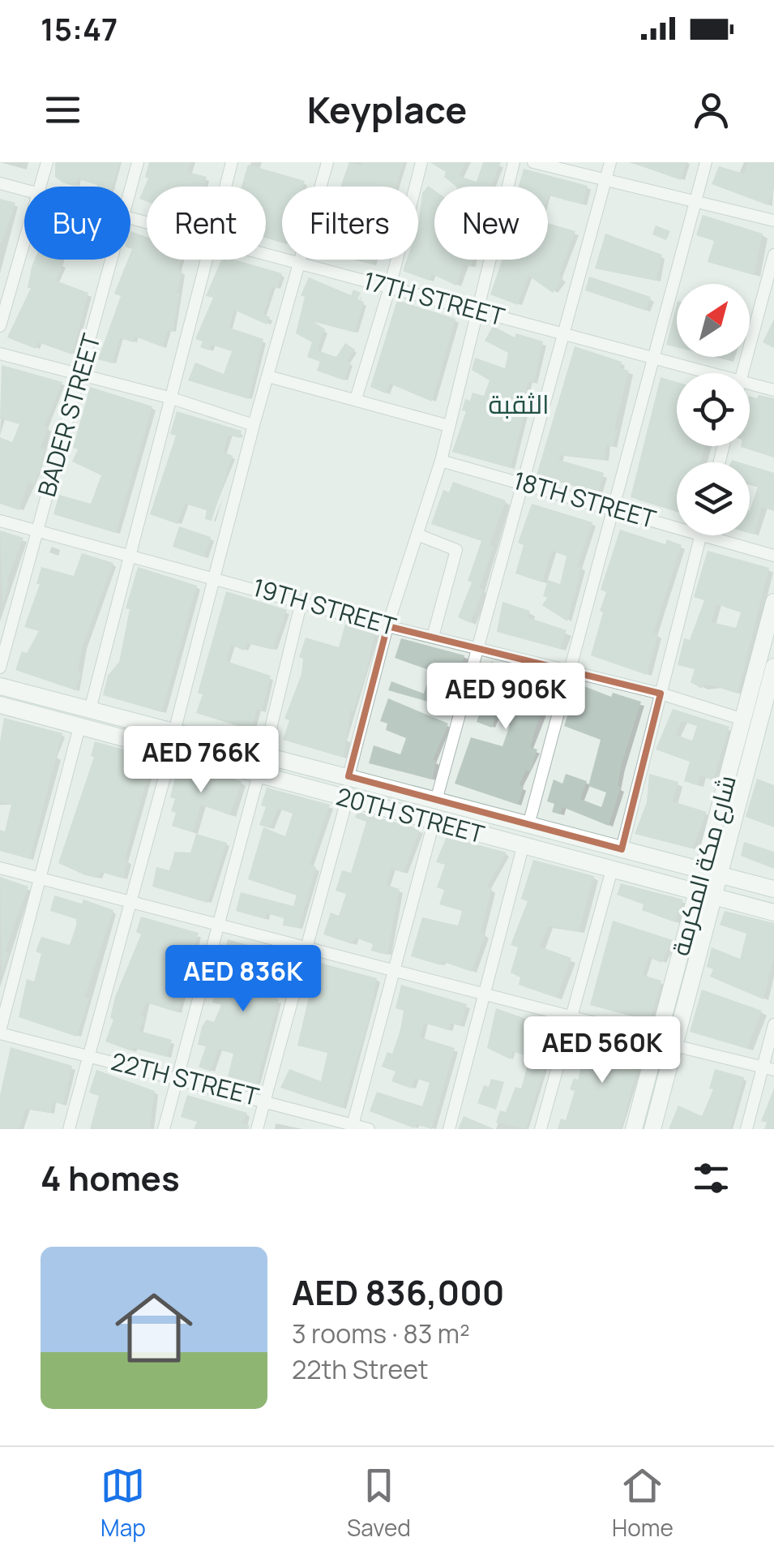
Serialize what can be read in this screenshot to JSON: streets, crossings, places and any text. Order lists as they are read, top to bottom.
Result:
{
  "streets": {
    "street": [
      "17TH STREET",
      "BADER STREET",
      "18TH STREET",
      "19TH STREET",
      "20TH STREET",
      "شارع مكة المكرمة",
      "22TH STREET"
    ]
  },
  "crossings": [
    ["BADER STREET", "19TH STREET"],
    ["19TH STREET", "شارع مكة المكرمة"],
    ["20TH STREET", "شارع مكة المكرمة"]
  ],
  "districts": ["الثقبة"],
  "north": "top right",
  "page": {
    "status": "15:47",
    "header": "Keyplace",
    "chip": [
      "Buy",
      "Rent",
      "Filters",
      "New"
    ],
    "price": [
      "AED 906K",
      "AED 766K",
      "AED 836K",
      "AED 560K"
    ],
    "heading": "4 homes",
    "list": [
      {
        "name": "AED 836,000",
        "note": "3 rooms · 83 m² · 22th Street"
      }
    ],
    "tabs": ["Map", "Saved", "Home"]
  }
}
